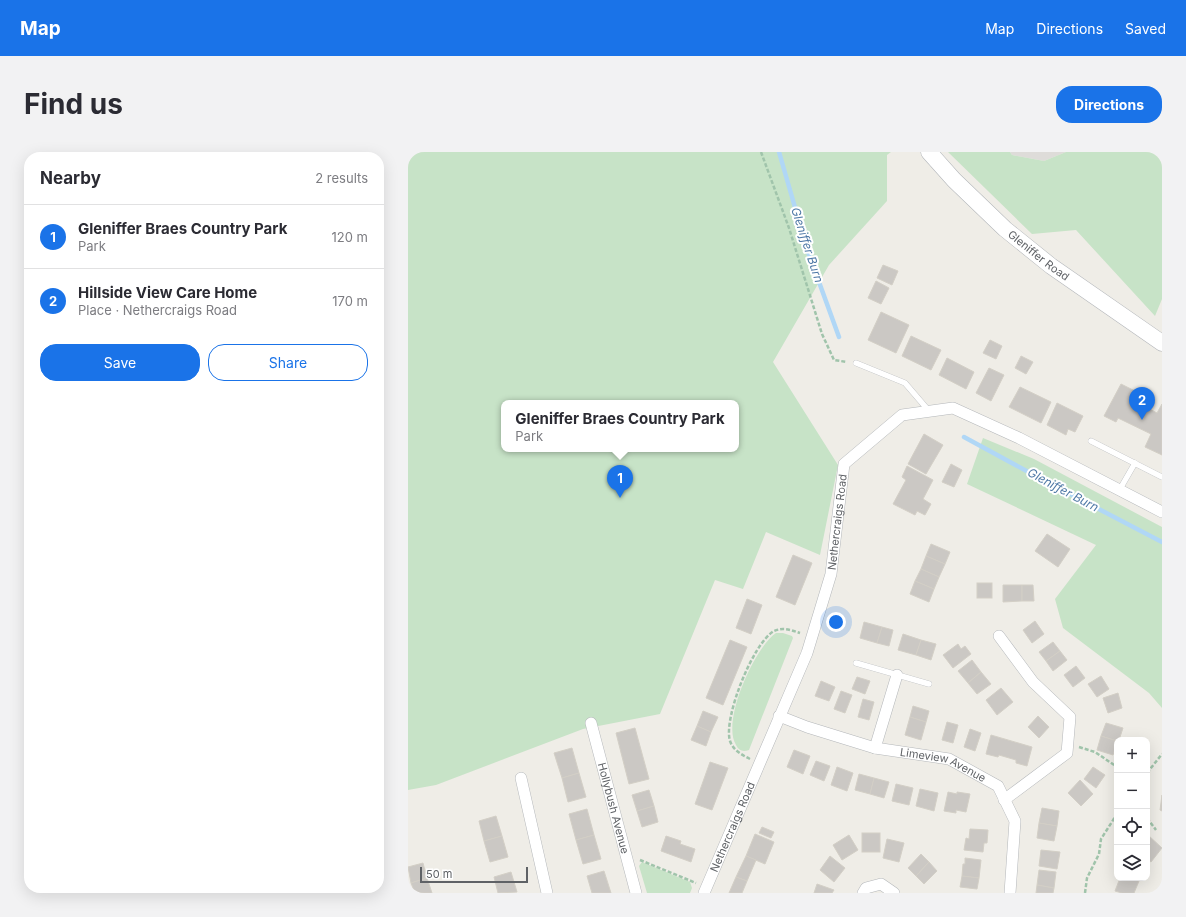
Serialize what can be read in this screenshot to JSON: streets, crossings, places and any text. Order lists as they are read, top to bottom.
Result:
{
  "streets": {
    "main road": ["Gleniffer Road"],
    "street": ["Nethercraigs Road", "Limeview Avenue", "Hollybush Avenue"]
  },
  "crossings": [
    ["Nethercraigs Road", "Limeview Avenue"]
  ],
  "water": ["Gleniffer Burn"],
  "scale_bar": "50 m",
  "page": {
    "header": "Map",
    "nav": ["Map", "Directions", "Saved"],
    "buttons": [
      "Directions",
      ["Save", "Share"]
    ],
    "title": "Find us",
    "heading": ["Nearby", "2 results"],
    "list": [
      {
        "mark": "1",
        "name": "Gleniffer Braes Country Park",
        "note": "Park",
        "value": "120 m"
      },
      {
        "mark": "2",
        "name": "Hillside View Care Home",
        "note": "Place · Nethercraigs Road",
        "value": "170 m"
      }
    ],
    "pins": ["2", "1"],
    "popup": ["Gleniffer Braes Country Park", "Park"],
    "map_buttons": ["+", "−"],
    "scale": "50 m"
  }
}
